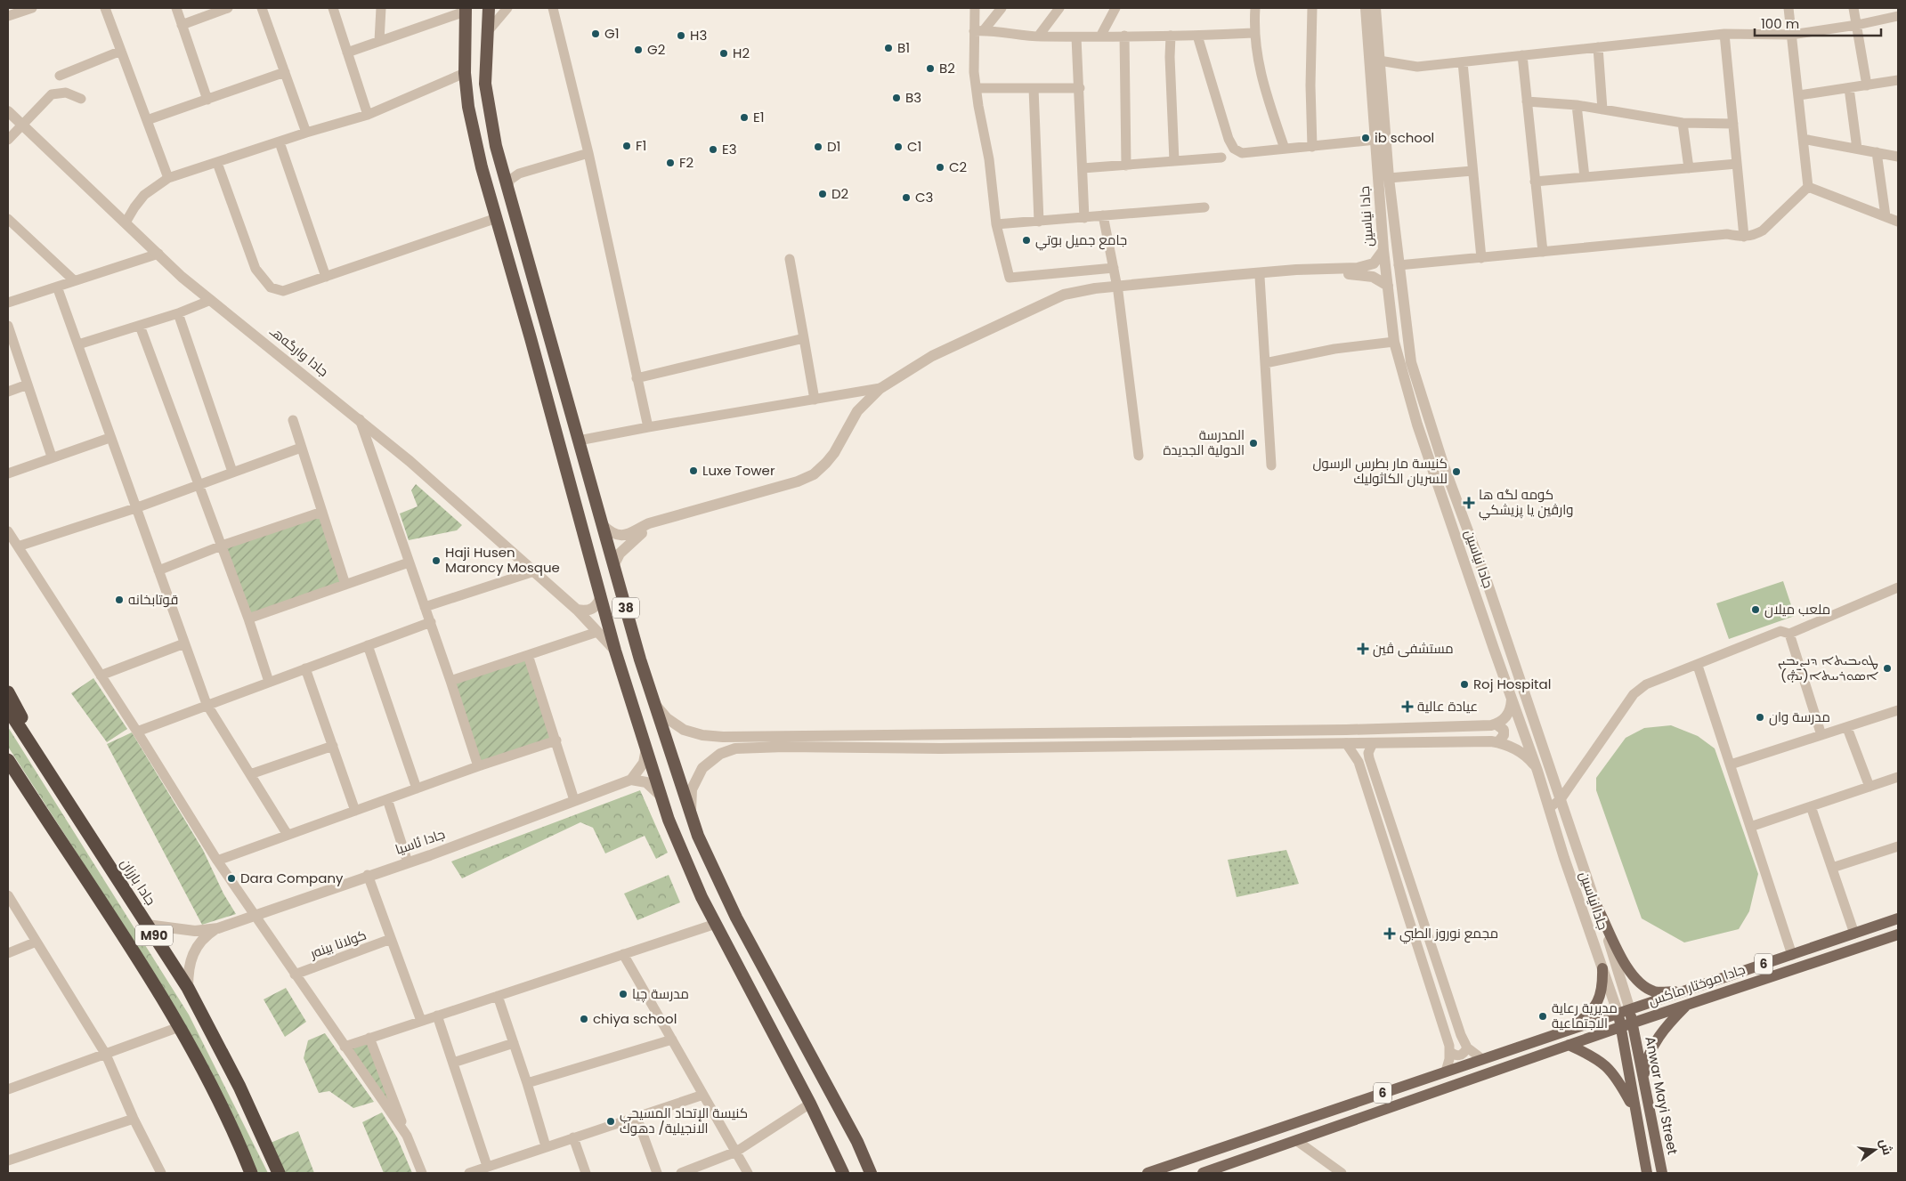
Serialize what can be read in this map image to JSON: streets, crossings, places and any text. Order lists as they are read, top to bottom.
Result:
{
  "streets": {
    "highway": ["38", "جادا بارزان", "M90"],
    "main road": [
      "جادا نیاسین",
      "6",
      "جادا موختار ماكس",
      "Anwar Mayi Street"
    ],
    "street": ["جادا وارگه‌هـ", "جادا ئاسيا", "كولانا بینه‌ر"]
  },
  "crossings": [
    ["جادا نیاسین", "6"],
    ["جادا نیاسین", "Anwar Mayi Street"],
    ["جادا وارگه‌هـ", "38"],
    ["6", "جادا موختار ماكس"],
    ["6", "Anwar Mayi Street"],
    ["جادا موختار ماكس", "Anwar Mayi Street"]
  ],
  "places": {
    "other": [
      "G1",
      "H3",
      "B1",
      "G2",
      "H2",
      "B2",
      "B3",
      "E1",
      "ib school",
      "F1",
      "D1",
      "C1",
      "E3",
      "F2",
      "C2",
      "D2",
      "C3",
      "جامع جميل بوتي",
      "المدرسة الدولية الجديدة",
      "Luxe Tower",
      "كنيسة مار بطرس الرسول للسريان الكاثوليك",
      "Haji Husen Maroncy Mosque",
      "قوتابخانه",
      "ملعب ميلان",
      "ܛܘܝܒܝܬܐ ܕܢܨܝܒܝܢ ܐܣܘܪܝܝܬܐ(ܞ)",
      "Roj Hospital",
      "مدرسة وان",
      "Dara Company",
      "مدرسة چيا",
      "مديرية رعاية الاجتماعية",
      "chiya school",
      "كنيسة الإتحاد المسيحي الانجيلية/ دهوك"
    ],
    "health": [
      "كومه لگه ها وارڤين يا پزيشكي",
      "مستشفى ڤين",
      "عيادة عالية",
      "مجمع نوروز الطبي"
    ]
  },
  "scale_bar": "100 m",
  "north": "right"
}
